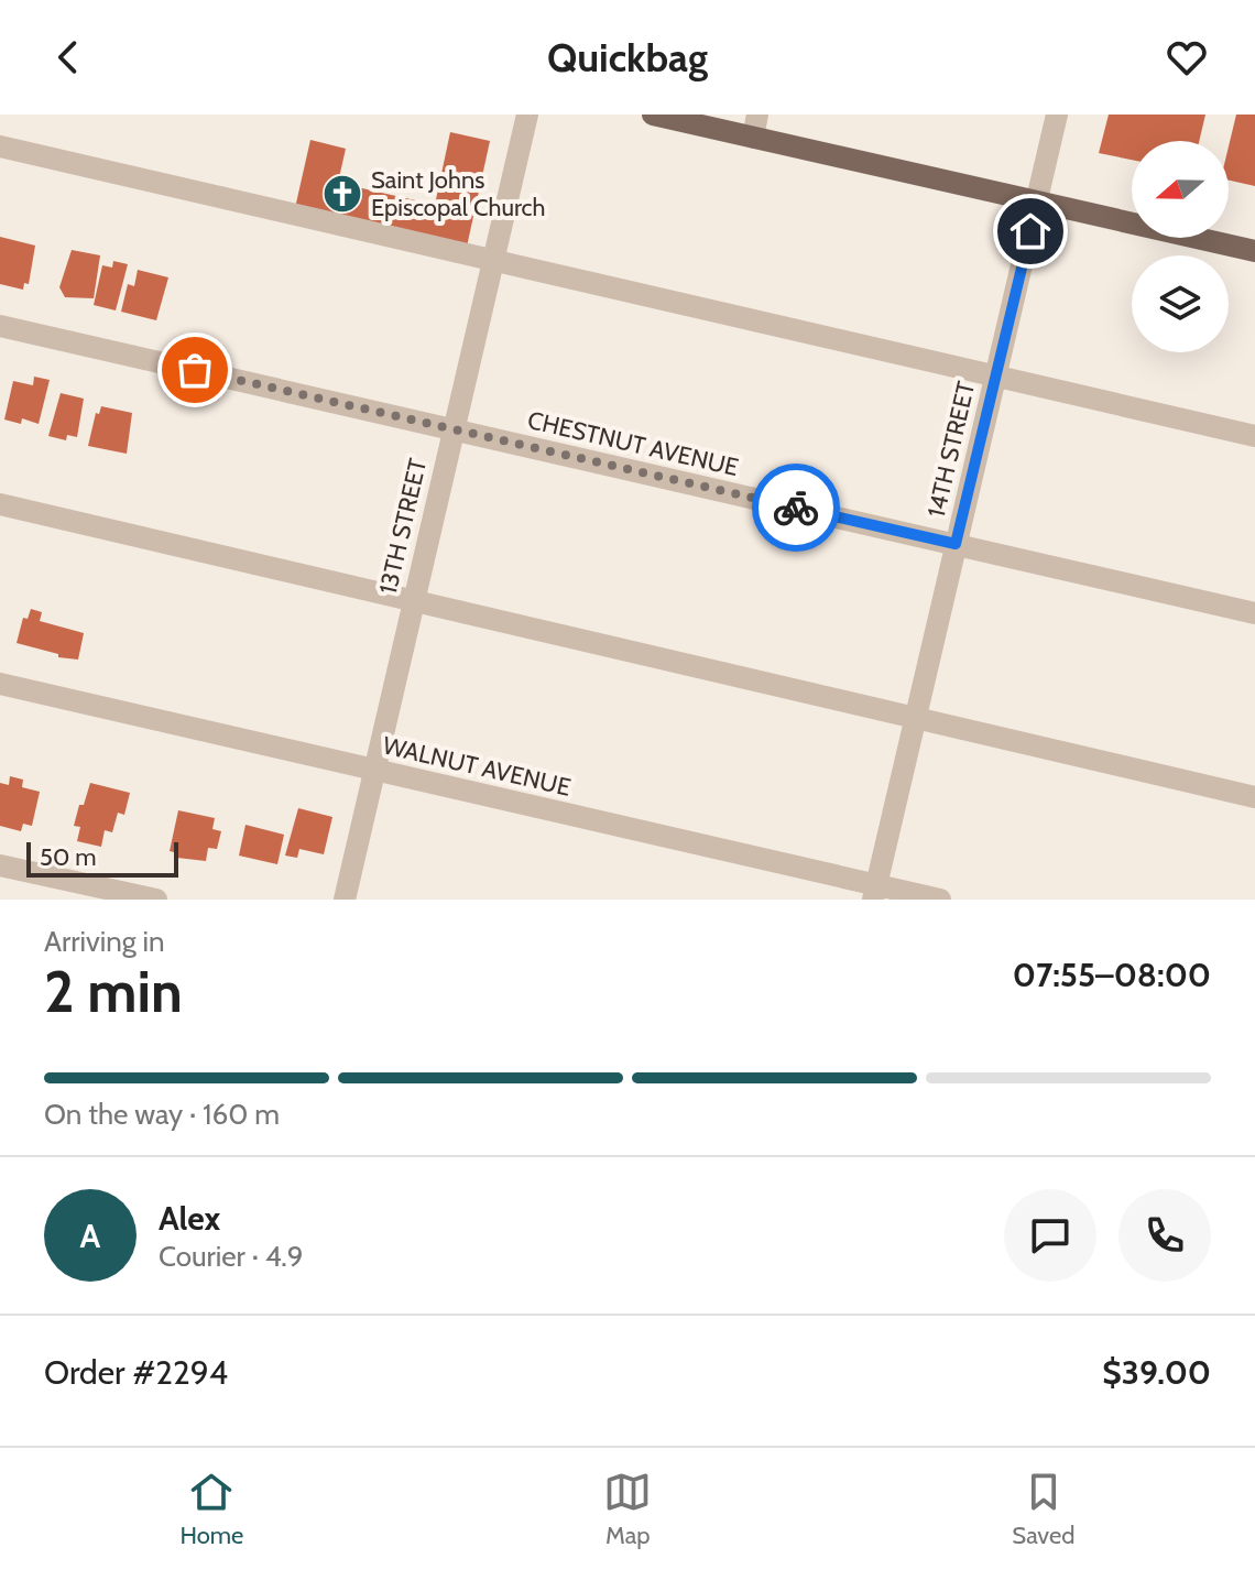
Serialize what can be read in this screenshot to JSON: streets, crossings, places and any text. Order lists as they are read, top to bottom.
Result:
{
  "streets": {
    "street": [
      "CHESTNUT AVENUE",
      "14TH STREET",
      "13TH STREET",
      "WALNUT AVENUE"
    ]
  },
  "crossings": [
    ["CHESTNUT AVENUE", "14TH STREET"],
    ["CHESTNUT AVENUE", "13TH STREET"],
    ["14TH STREET", "WALNUT AVENUE"],
    ["13TH STREET", "WALNUT AVENUE"]
  ],
  "places": {
    "church": ["Saint Johns Episcopal Church"]
  },
  "scale_bar": "50 m",
  "north": "left",
  "page": {
    "header": "Quickbag",
    "scale": "50 m",
    "heading": ["2 min", "Arriving in", "07:55–08:00"],
    "panel": [
      "Alex",
      "Courier · 4.9",
      "Order #2294",
      "$39.00"
    ],
    "bar": "On the way · 160 m",
    "round": "A",
    "tabs": ["Home", "Map", "Saved"]
  }
}
